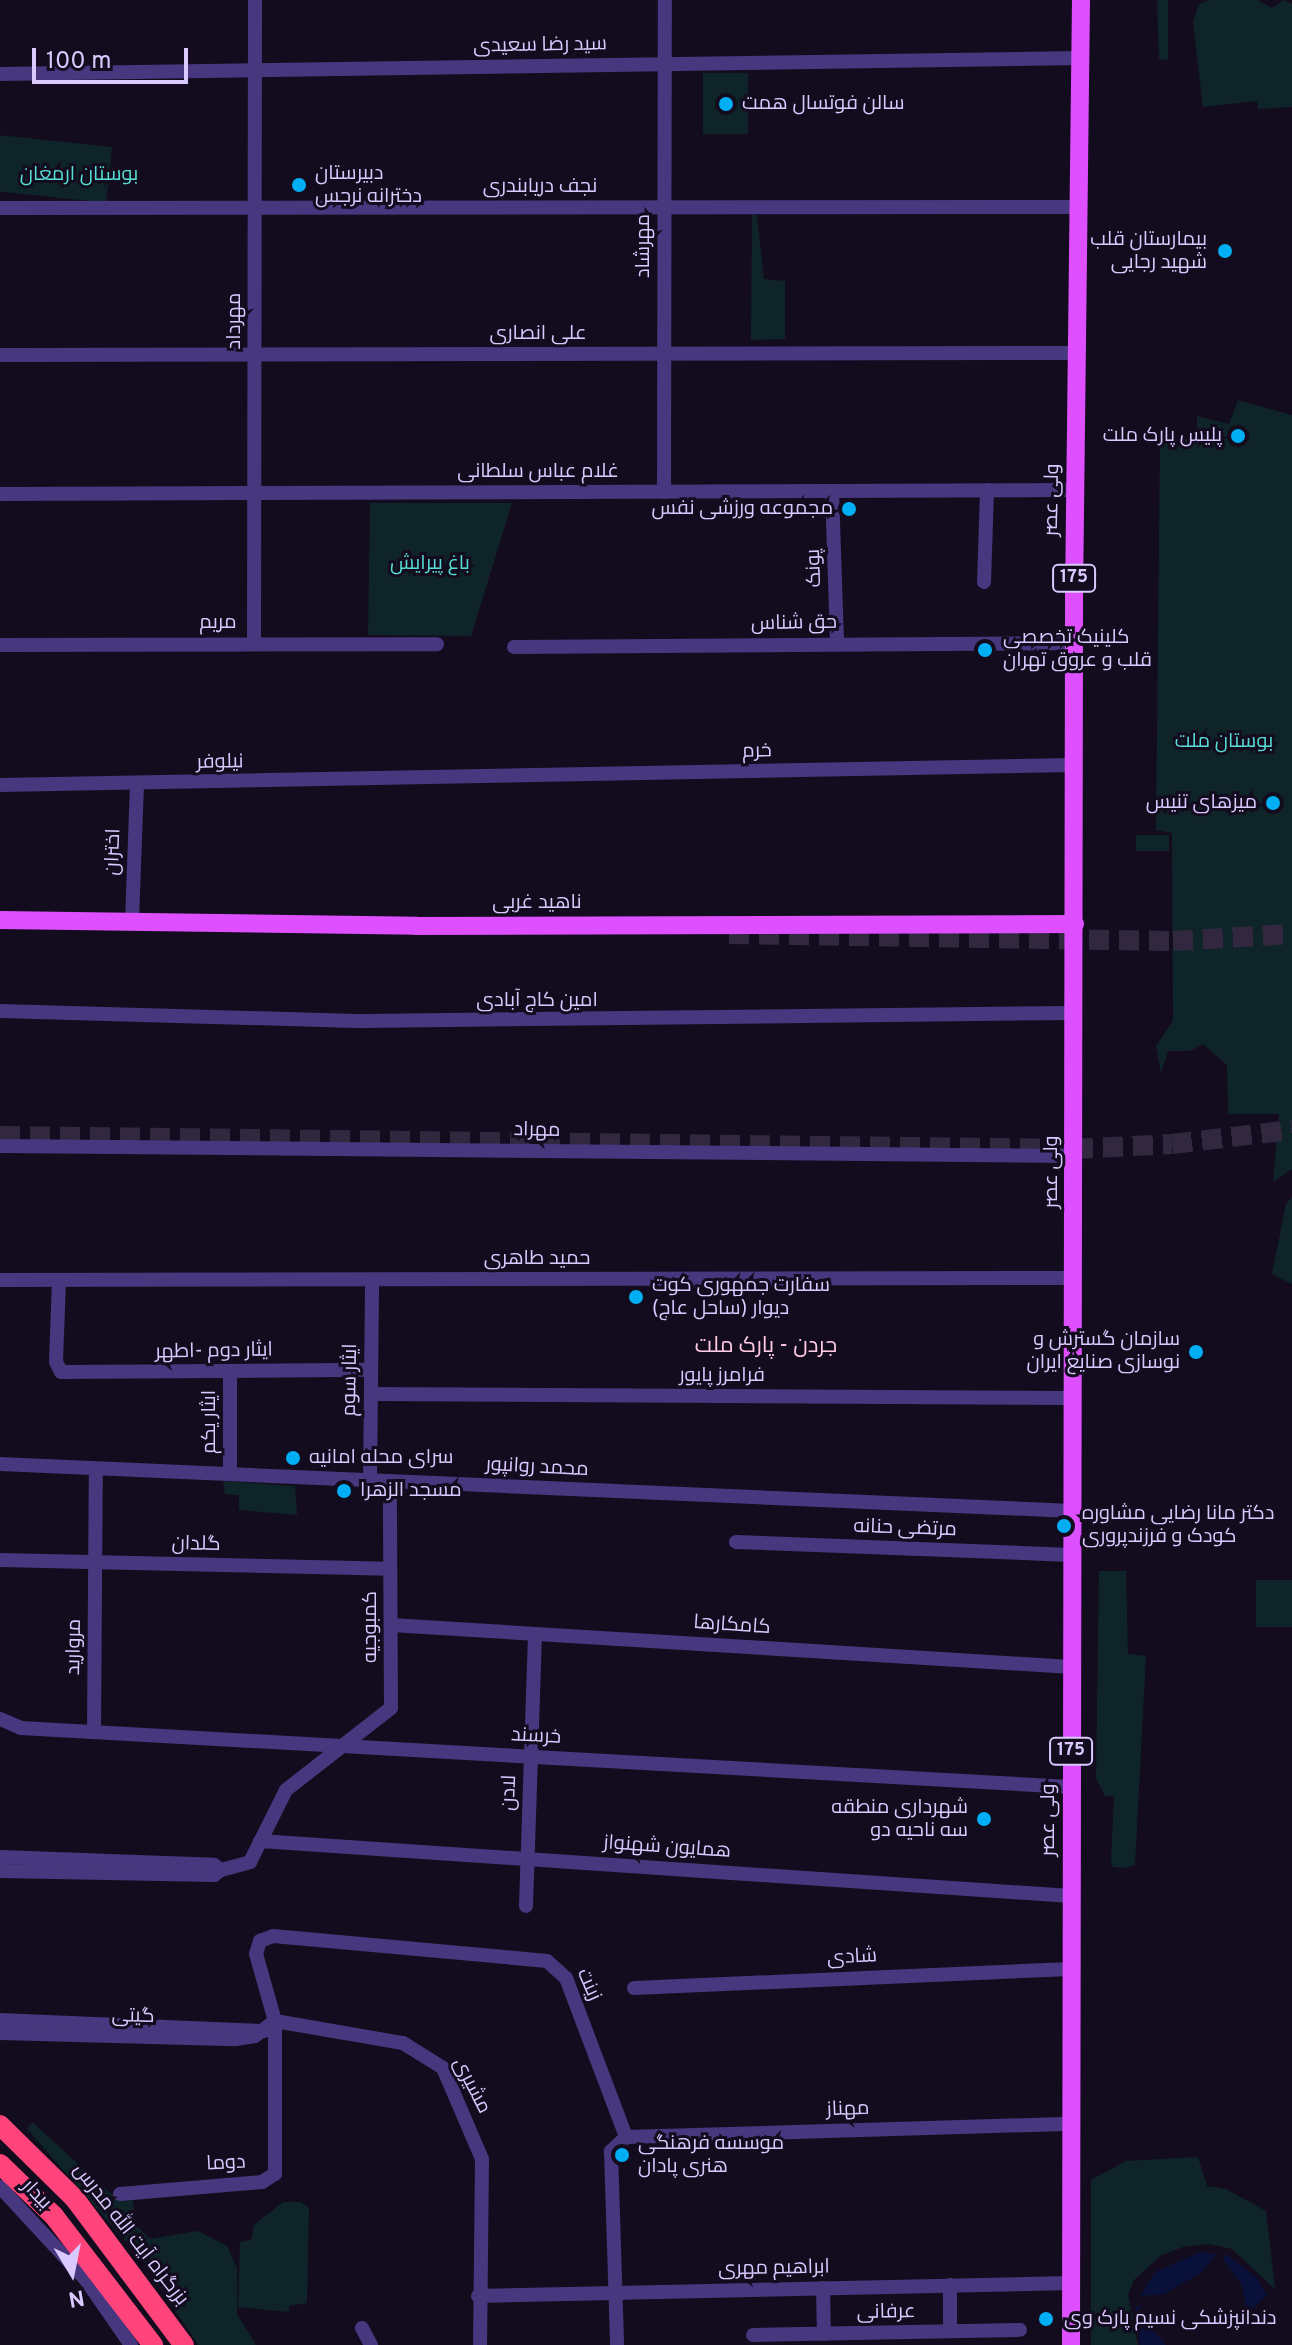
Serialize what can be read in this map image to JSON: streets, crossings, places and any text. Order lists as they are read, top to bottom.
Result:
{
  "streets": {
    "highway": ["بزرگراه آیت الله مدرس"],
    "main road": ["ولی عصر", "175", "ناهید غربی"],
    "street": [
      "سید رضا سعیدی",
      "نجف دریابندری",
      "مهرشاد",
      "مهرداد",
      "علی انصاری",
      "غلام عباس سلطانی",
      "پونک",
      "مریم",
      "حق شناس",
      "خرم",
      "نیلوفر",
      "اختران",
      "امین کاج آبادی",
      "مهراد",
      "حمید طاهری",
      "ایثار دوم -اطهر",
      "فرامرز پایور",
      "ایثار سوم",
      "ایثار یکم",
      "محمد روانپور",
      "مرتضی حنانه",
      "گلدان",
      "کامکارها",
      "کمبوجیه",
      "مروارید",
      "خرسند",
      "لادن",
      "همایون شهنواز",
      "شادی",
      "زینت",
      "گیتی",
      "مشیری",
      "مهناز",
      "دوما",
      "بیدار",
      "ابراهیم مهری",
      "عرفانی"
    ]
  },
  "crossings": [
    ["سید رضا سعیدی", "مهرشاد"],
    ["سید رضا سعیدی", "مهرداد"],
    ["سید رضا سعیدی", "ولی عصر"],
    ["نجف دریابندری", "مهرشاد"],
    ["نجف دریابندری", "مهرداد"],
    ["نجف دریابندری", "ولی عصر"],
    ["مهرشاد", "علی انصاری"],
    ["مهرشاد", "غلام عباس سلطانی"],
    ["مهرداد", "علی انصاری"],
    ["مهرداد", "غلام عباس سلطانی"],
    ["مهرداد", "مریم"],
    ["علی انصاری", "ولی عصر"],
    ["غلام عباس سلطانی", "ولی عصر"],
    ["غلام عباس سلطانی", "پونک"],
    ["ولی عصر", "حق شناس"],
    ["ولی عصر", "خرم"],
    ["ولی عصر", "ناهید غربی"],
    ["ولی عصر", "امین کاج آبادی"],
    ["ولی عصر", "مهراد"],
    ["ولی عصر", "حمید طاهری"],
    ["ولی عصر", "فرامرز پایور"],
    ["ولی عصر", "محمد روانپور"],
    ["ولی عصر", "مرتضی حنانه"],
    ["ولی عصر", "کامکارها"],
    ["ولی عصر", "خرسند"],
    ["ولی عصر", "همایون شهنواز"],
    ["ولی عصر", "شادی"],
    ["ولی عصر", "مهناز"],
    ["ولی عصر", "ابراهیم مهری"],
    ["پونک", "حق شناس"],
    ["خرم", "نیلوفر"],
    ["نیلوفر", "اختران"],
    ["اختران", "ناهید غربی"],
    ["حمید طاهری", "ایثار دوم -اطهر"],
    ["حمید طاهری", "ایثار سوم"],
    ["ایثار دوم -اطهر", "ایثار سوم"],
    ["ایثار دوم -اطهر", "ایثار یکم"],
    ["فرامرز پایور", "ایثار سوم"],
    ["ایثار سوم", "محمد روانپور"],
    ["ایثار یکم", "محمد روانپور"],
    ["محمد روانپور", "کمبوجیه"],
    ["محمد روانپور", "مروارید"],
    ["گلدان", "کمبوجیه"],
    ["گلدان", "مروارید"],
    ["کامکارها", "کمبوجیه"],
    ["کامکارها", "لادن"],
    ["کمبوجیه", "خرسند"],
    ["کمبوجیه", "همایون شهنواز"],
    ["مروارید", "خرسند"],
    ["خرسند", "لادن"],
    ["لادن", "همایون شهنواز"],
    ["زینت", "گیتی"],
    ["زینت", "مشیری"],
    ["زینت", "مهناز"],
    ["زینت", "دوما"],
    ["گیتی", "مشیری"],
    ["گیتی", "دوما"],
    ["مشیری", "دوما"],
    ["مشیری", "ابراهیم مهری"]
  ],
  "districts": ["جردن - پارک ملت"],
  "parks": ["بوستان ارمغان", "باغ پیرایش", "بوستان ملت"],
  "places": [
    "سالن فوتسال همت",
    "دبیرستان دخترانه نرجس",
    "بیمارستان قلب شهید رجایی",
    "پلیس پارک ملت",
    "مجموعه ورزشی نفس",
    "کلینیک تخصصی قلب و عروق تهران",
    "میزهای تنیس",
    "سفارت جمهوری کوت دیوار (ساحل عاج)",
    "سازمان گسترش و نوسازی صنایع ایران",
    "سرای محله امانیه",
    "مسجد الزهرا",
    "دکتر مانا رضایی مشاوره کودک و فرزندپروری",
    "شهرداری منطقه سه ناحیه دو",
    "موسسه فرهنگی هنری پادان",
    "دندانپزشکی نسیم پارک وی"
  ],
  "scale_bar": "100 m",
  "north": "bottom"
}
